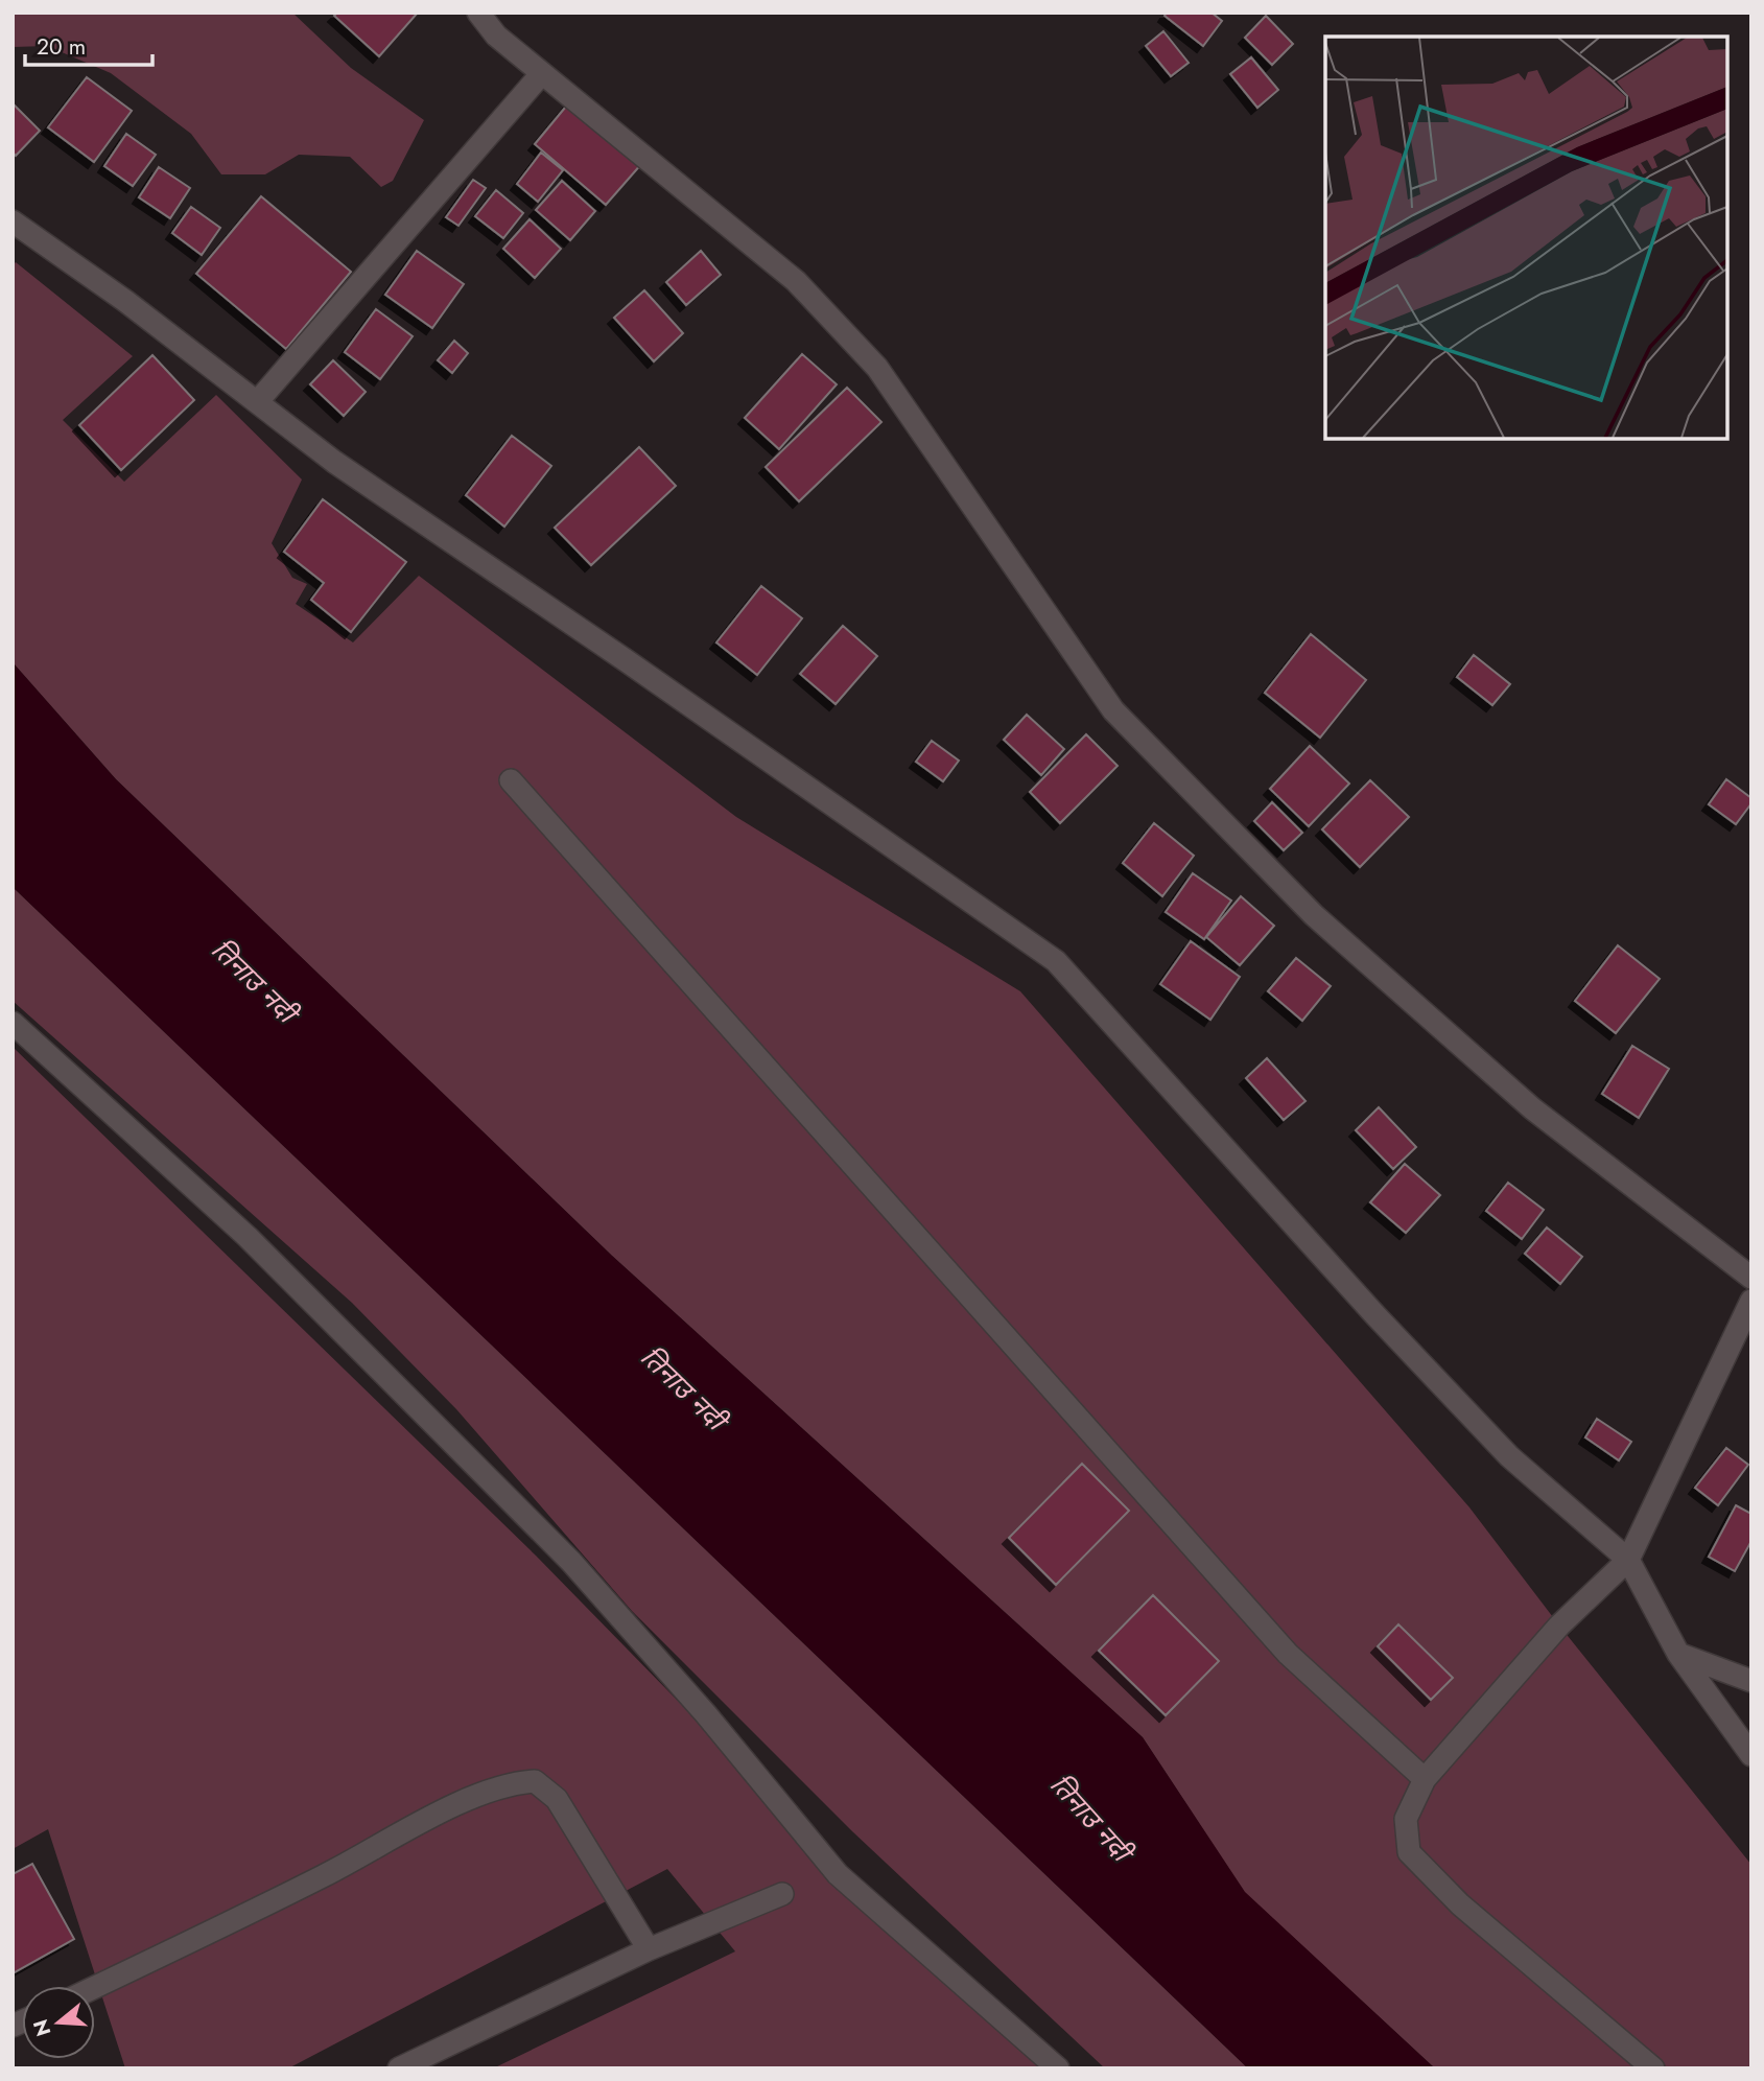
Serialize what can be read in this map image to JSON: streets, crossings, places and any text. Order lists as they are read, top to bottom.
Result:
{
  "water": ["तिनाउ नदी"],
  "scale_bar": "20 m",
  "north": "left"
}
